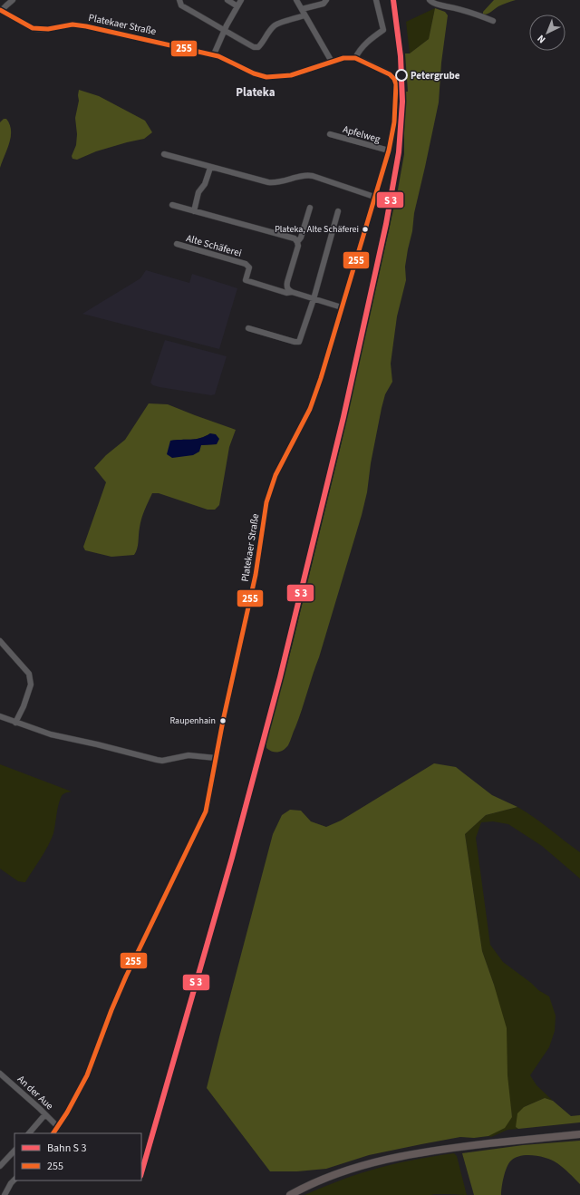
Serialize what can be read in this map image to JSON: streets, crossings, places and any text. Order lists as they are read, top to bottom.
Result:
{
  "streets": {
    "street": [
      "Platekaer Straße",
      "Apfelweg",
      "Alte Schäferei",
      "An der Aue"
    ]
  },
  "crossings": [
    ["Platekaer Straße", "Apfelweg"],
    ["Platekaer Straße", "Alte Schäferei"]
  ],
  "districts": ["Plateka"],
  "places": ["Petergrube", "Plateka, Alte Schäferei", "Raupenhain"],
  "lines": ["transit line 255"],
  "legend": ["Bahn S 3", "255"],
  "north": "bottom left"
}
